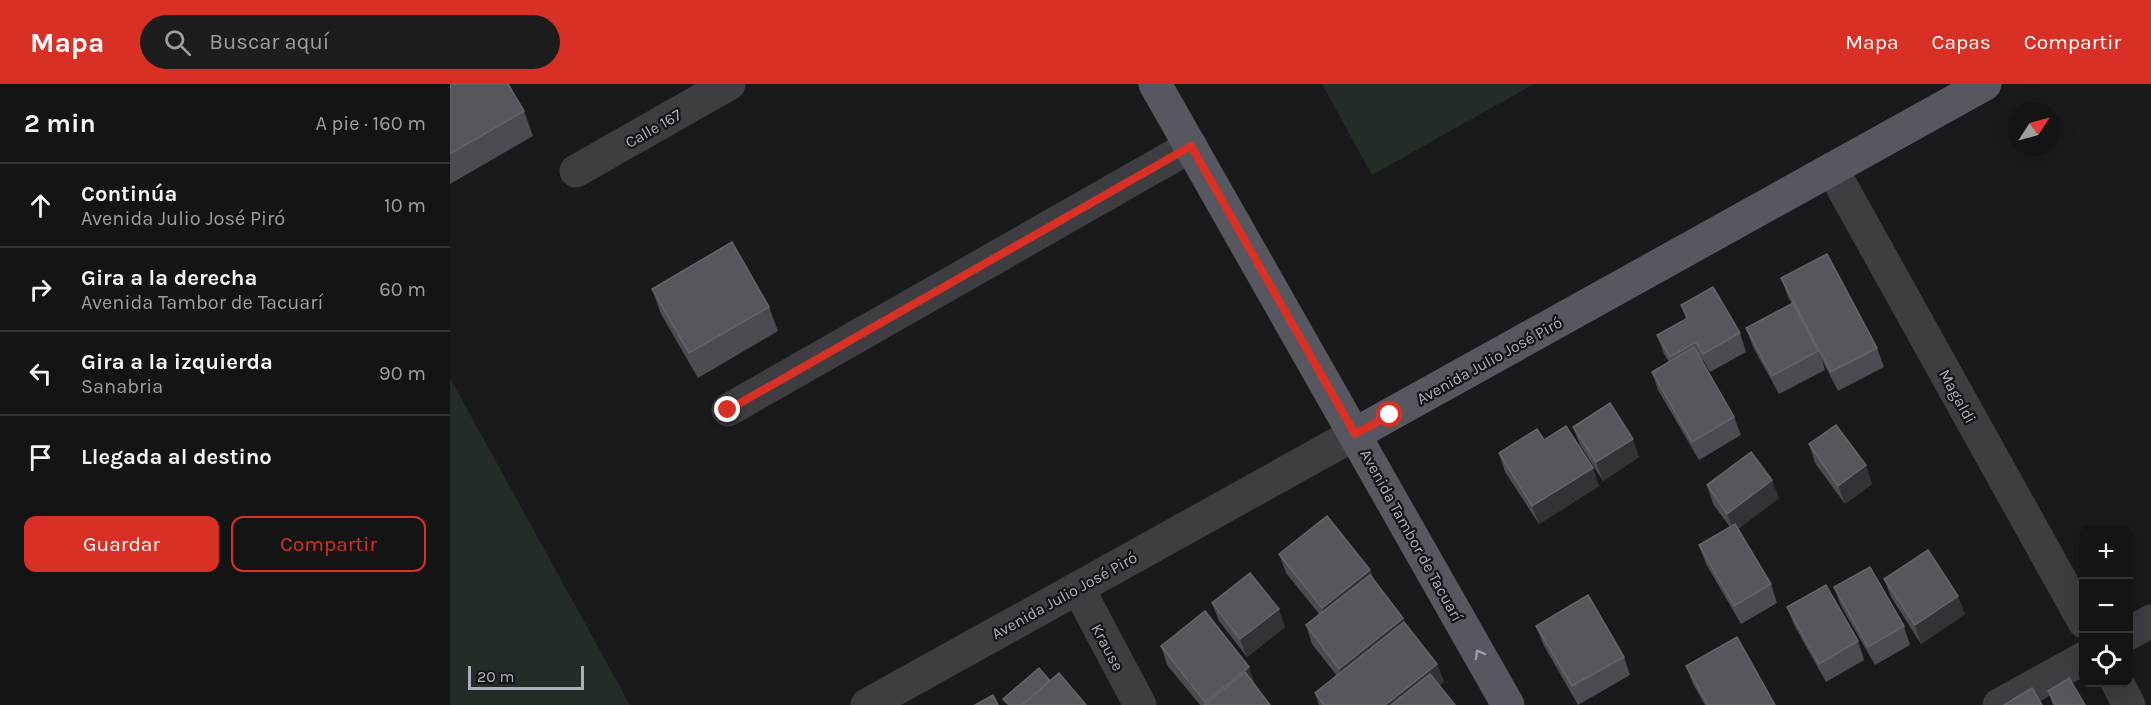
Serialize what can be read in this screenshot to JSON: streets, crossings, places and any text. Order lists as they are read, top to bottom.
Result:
{
  "streets": {
    "main road": ["Avenida Julio José Piró", "Avenida Tambor de Tacuarí"],
    "street": ["Calle 167", "Magaldi", "Krause"]
  },
  "crossings": [
    ["Avenida Julio José Piró", "Magaldi"],
    ["Avenida Julio José Piró", "Avenida Tambor de Tacuarí"],
    ["Avenida Julio José Piró", "Krause"]
  ],
  "one_way": ["Avenida Tambor de Tacuarí"],
  "scale_bar": "20 m",
  "north": "top right",
  "page": {
    "header": "Mapa",
    "search": "Buscar aquí",
    "nav": ["Mapa", "Capas", "Compartir"],
    "heading": ["2 min", "A pie · 160 m"],
    "list": [
      ["Continúa", "Avenida Julio José Piró", "10 m"],
      ["Gira a la derecha", "Avenida Tambor de Tacuarí", "60 m"],
      ["Gira a la izquierda", "Sanabria", "90 m"],
      "Llegada al destino"
    ],
    "buttons": ["Guardar", "Compartir"],
    "map_buttons": ["+", "−"],
    "scale": "20 m"
  }
}
